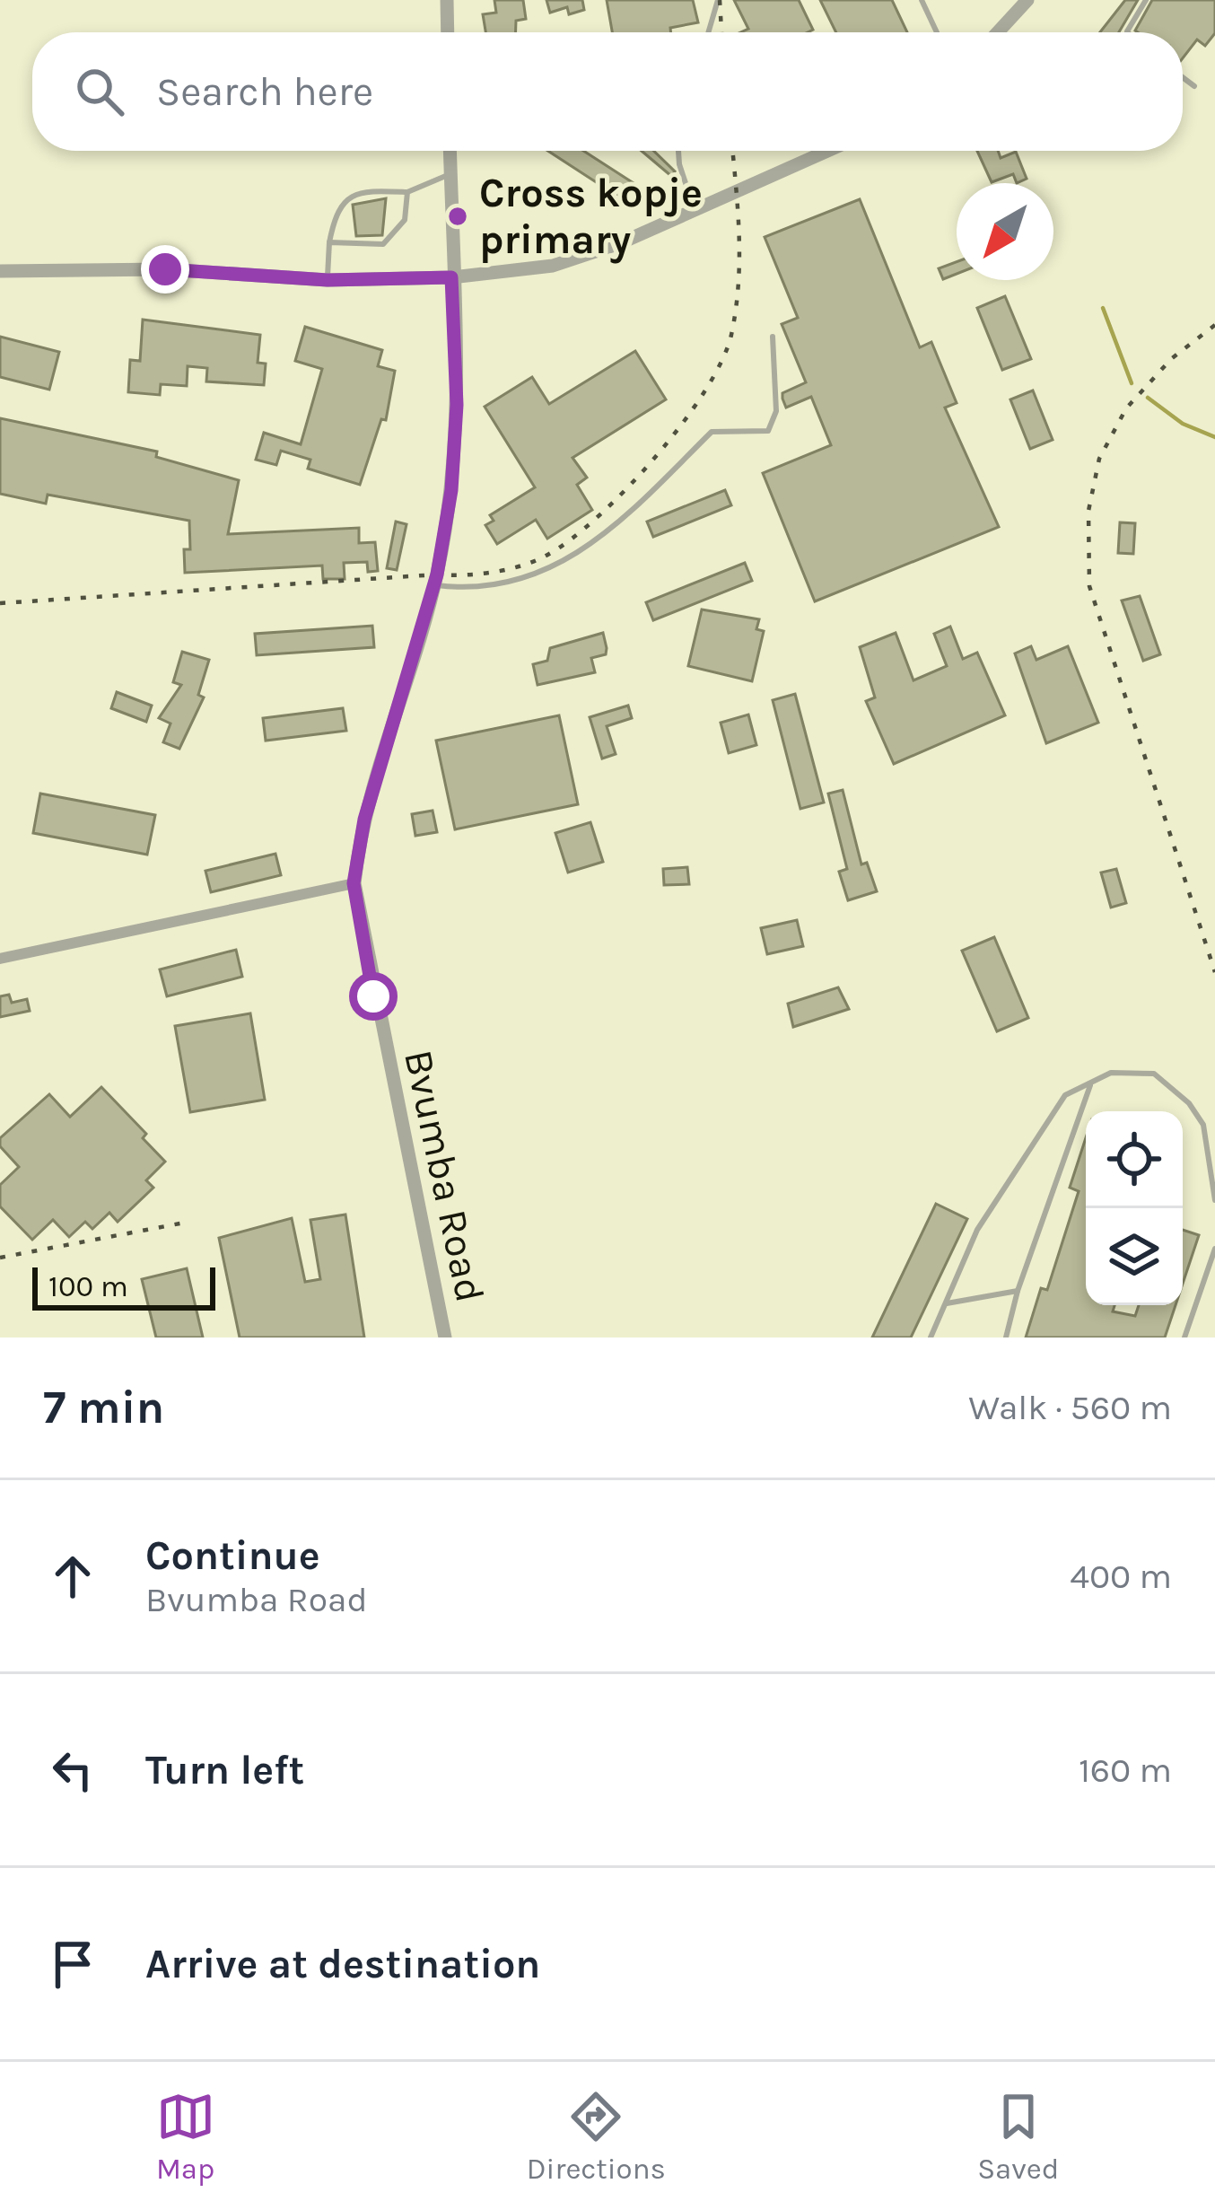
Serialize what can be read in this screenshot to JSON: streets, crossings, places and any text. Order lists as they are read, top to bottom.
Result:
{
  "streets": {
    "street": ["Bvumba Road"]
  },
  "places": ["Cross kopje primary"],
  "scale_bar": "100 m",
  "north": "bottom left",
  "page": {
    "search": "Search here",
    "scale": "100 m",
    "heading": ["7 min", "Walk · 560 m"],
    "list": [
      ["Continue", "Bvumba Road", "400 m"],
      ["Turn left", "160 m"],
      "Arrive at destination"
    ],
    "nav": ["Map", "Directions", "Saved"]
  }
}
